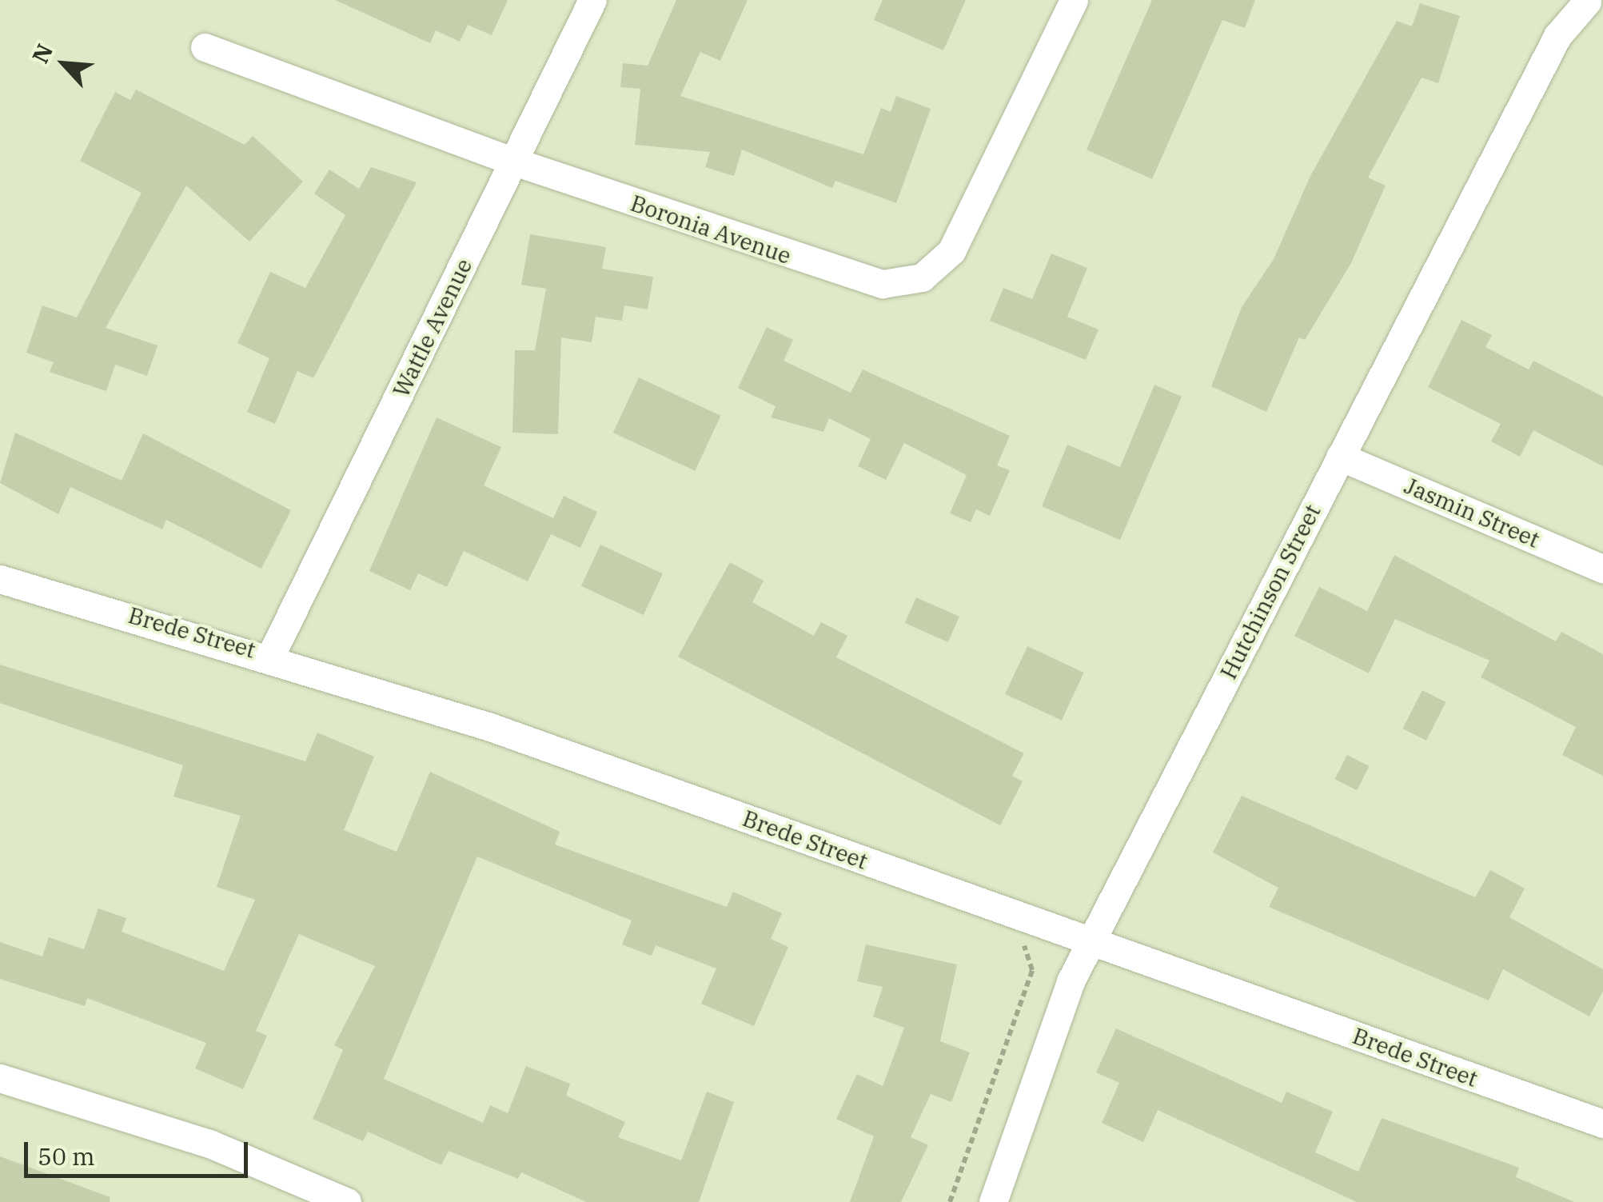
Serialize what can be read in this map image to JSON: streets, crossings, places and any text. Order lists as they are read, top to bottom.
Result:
{
  "streets": {
    "street": [
      "Boronia Avenue",
      "Wattle Avenue",
      "Jasmin Street",
      "Hutchinson Street",
      "Brede Street"
    ]
  },
  "crossings": [
    ["Boronia Avenue", "Wattle Avenue"],
    ["Wattle Avenue", "Brede Street"],
    ["Jasmin Street", "Hutchinson Street"],
    ["Hutchinson Street", "Brede Street"]
  ],
  "scale_bar": "50 m",
  "north": "top left"
}
